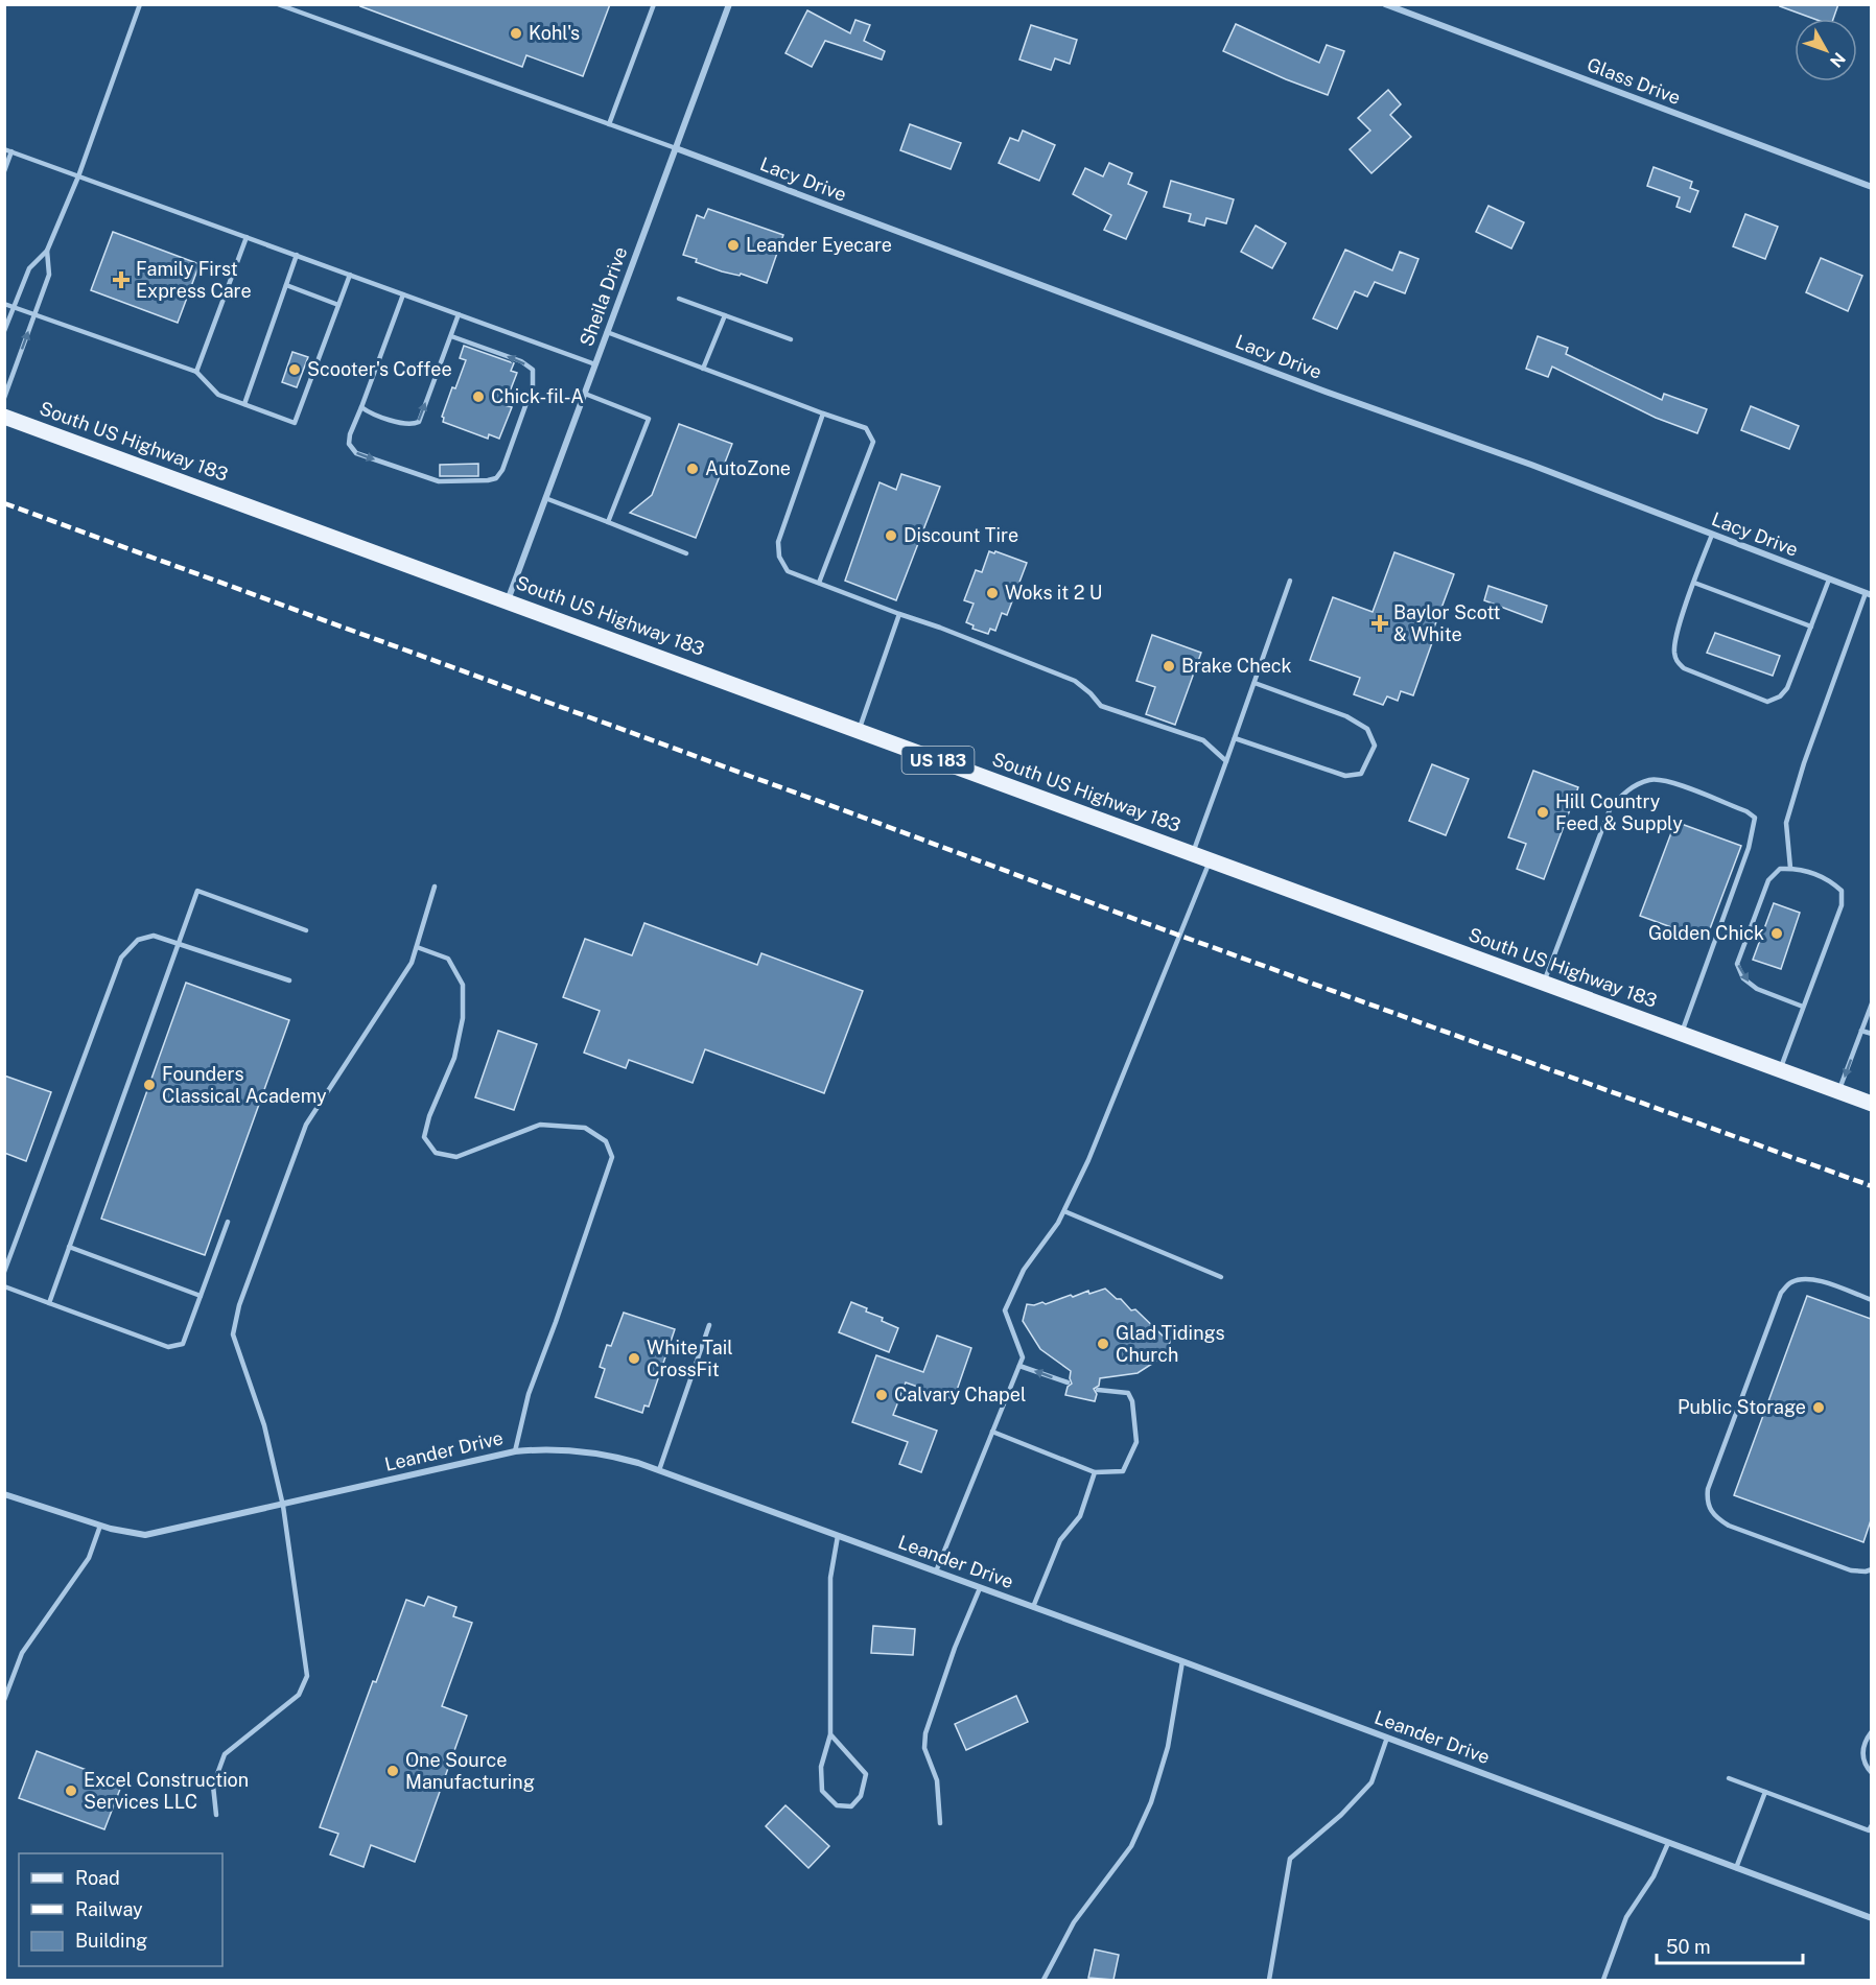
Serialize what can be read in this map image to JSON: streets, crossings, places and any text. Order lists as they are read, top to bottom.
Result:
{
  "streets": {
    "main road": ["South US Highway 183", "US 183"],
    "street": [
      "Glass Drive",
      "Lacy Drive",
      "Sheila Drive",
      "Leander Drive"
    ]
  },
  "crossings": [
    ["Lacy Drive", "Sheila Drive"],
    ["Sheila Drive", "South US Highway 183"]
  ],
  "places": {
    "other": [
      "Kohl's",
      "Leander Eyecare",
      "Scooter's Coffee",
      "Chick-fil-A",
      "AutoZone",
      "Discount Tire",
      "Woks it 2 U",
      "Brake Check",
      "Hill Country Feed & Supply",
      "Golden Chick",
      "Founders Classical Academy",
      "Glad Tidings Church",
      "White Tail CrossFit",
      "Calvary Chapel",
      "Public Storage",
      "One Source Manufacturing",
      "Excel Construction Services LLC"
    ],
    "health": ["Family First Express Care", "Baylor Scott & White"]
  },
  "legend": ["Road", "Railway", "Building"],
  "scale_bar": "50 m",
  "north": "bottom right"
}
